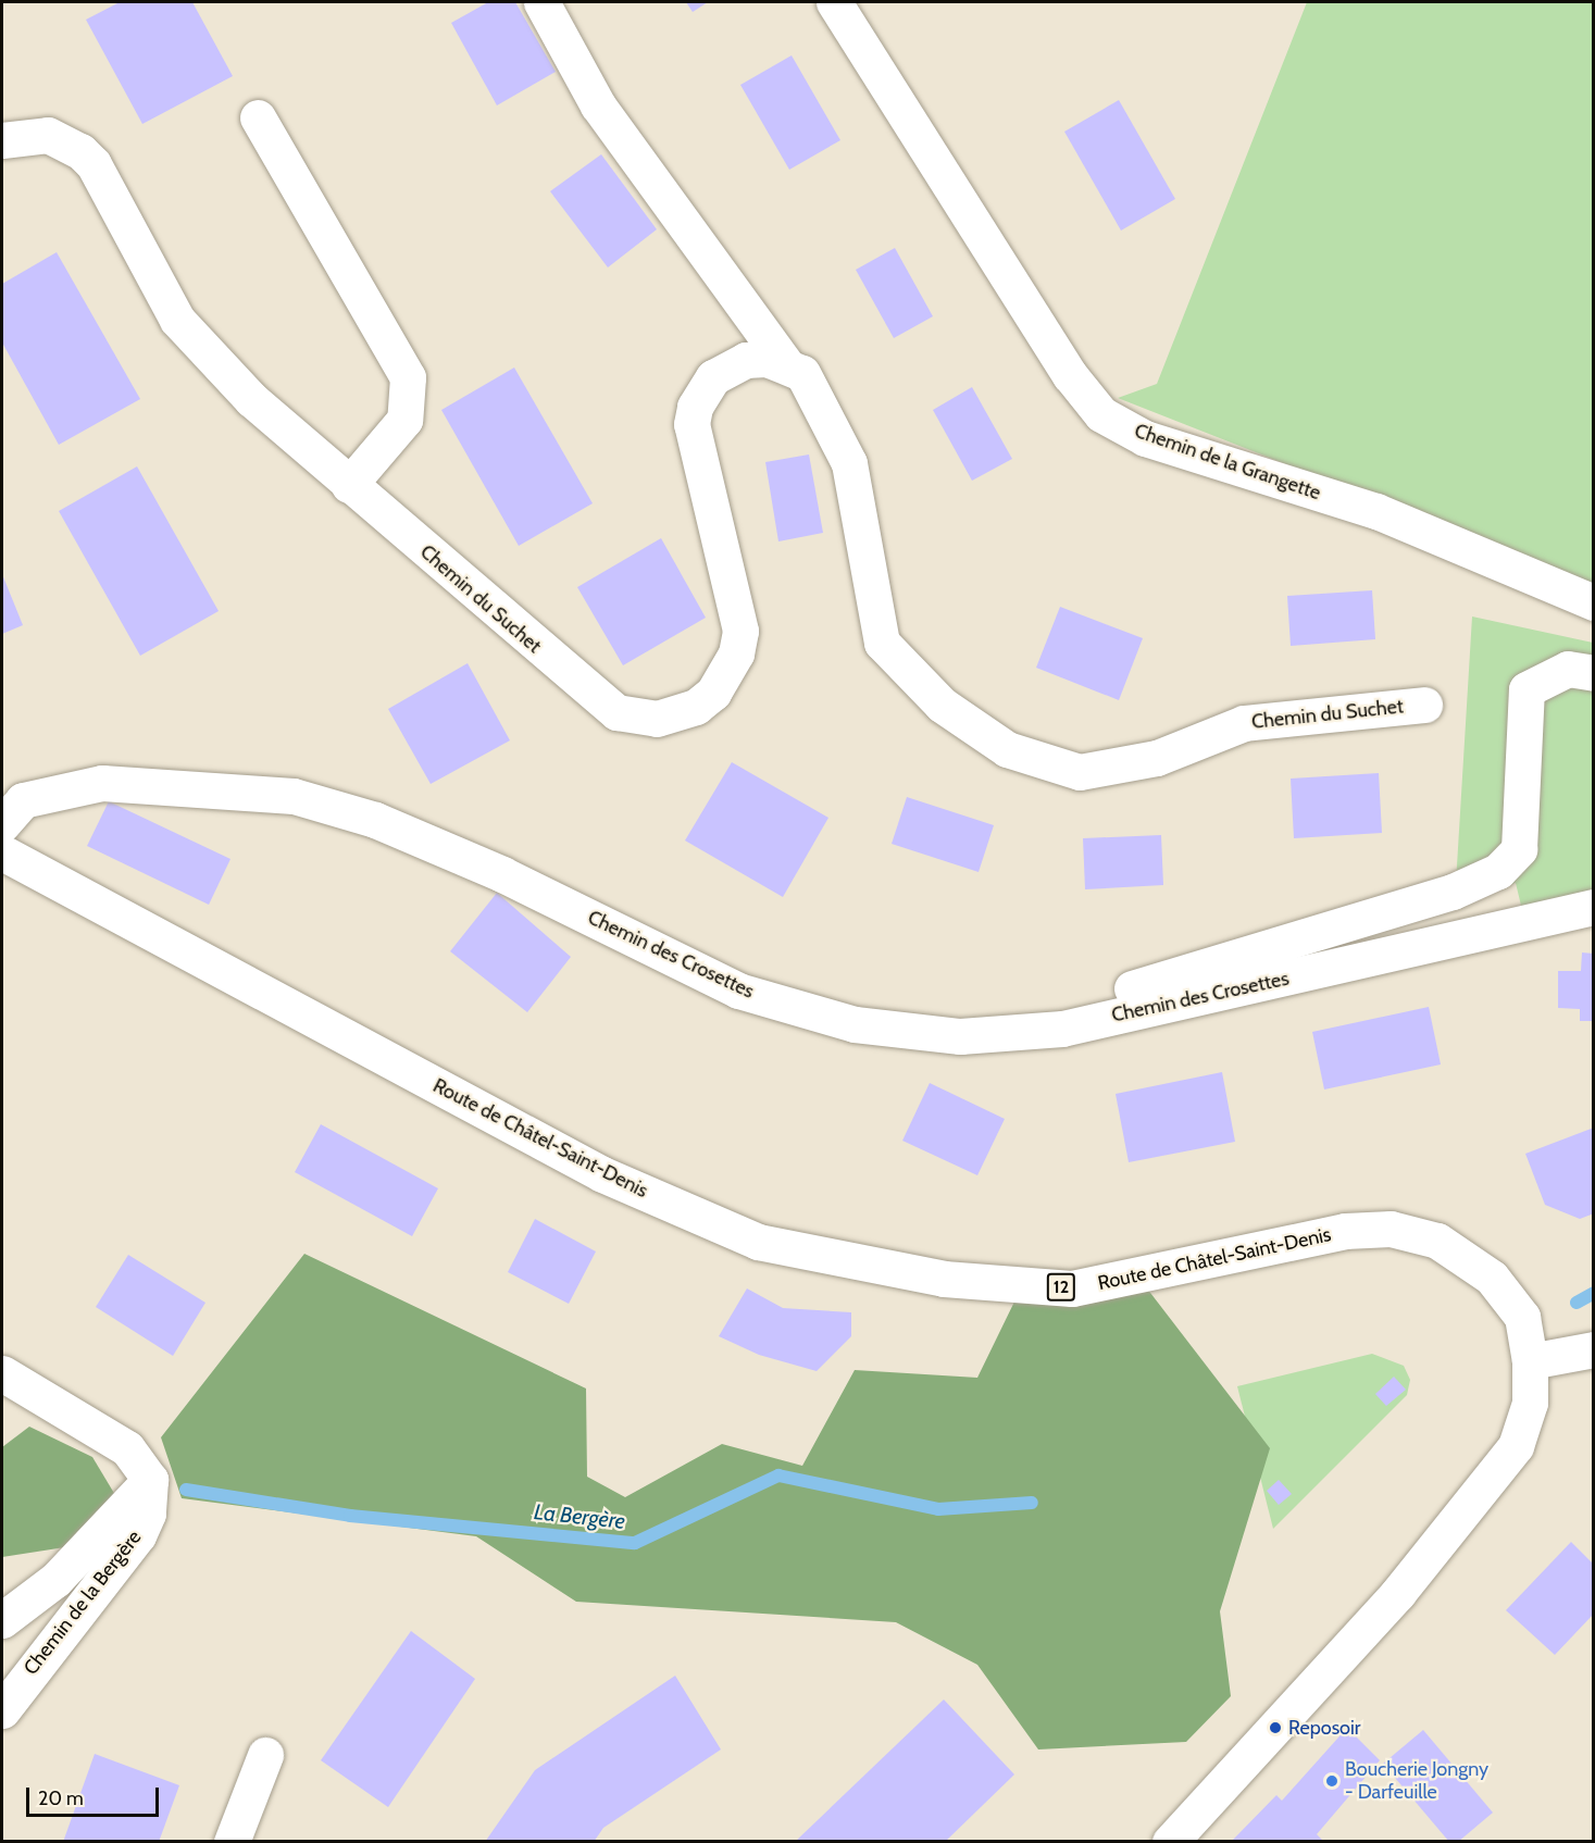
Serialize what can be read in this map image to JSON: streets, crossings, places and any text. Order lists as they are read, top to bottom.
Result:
{
  "streets": {
    "street": [
      "Chemin de la Grangette",
      "Chemin du Suchet",
      "Chemin des Crosettes",
      "Route de Châtel-Saint-Denis",
      "12",
      "Chemin de la Bergère"
    ]
  },
  "water": ["La Bergère"],
  "places": ["Reposoir", "Boucherie Jongny - Darfeuille"],
  "scale_bar": "20 m"
}
